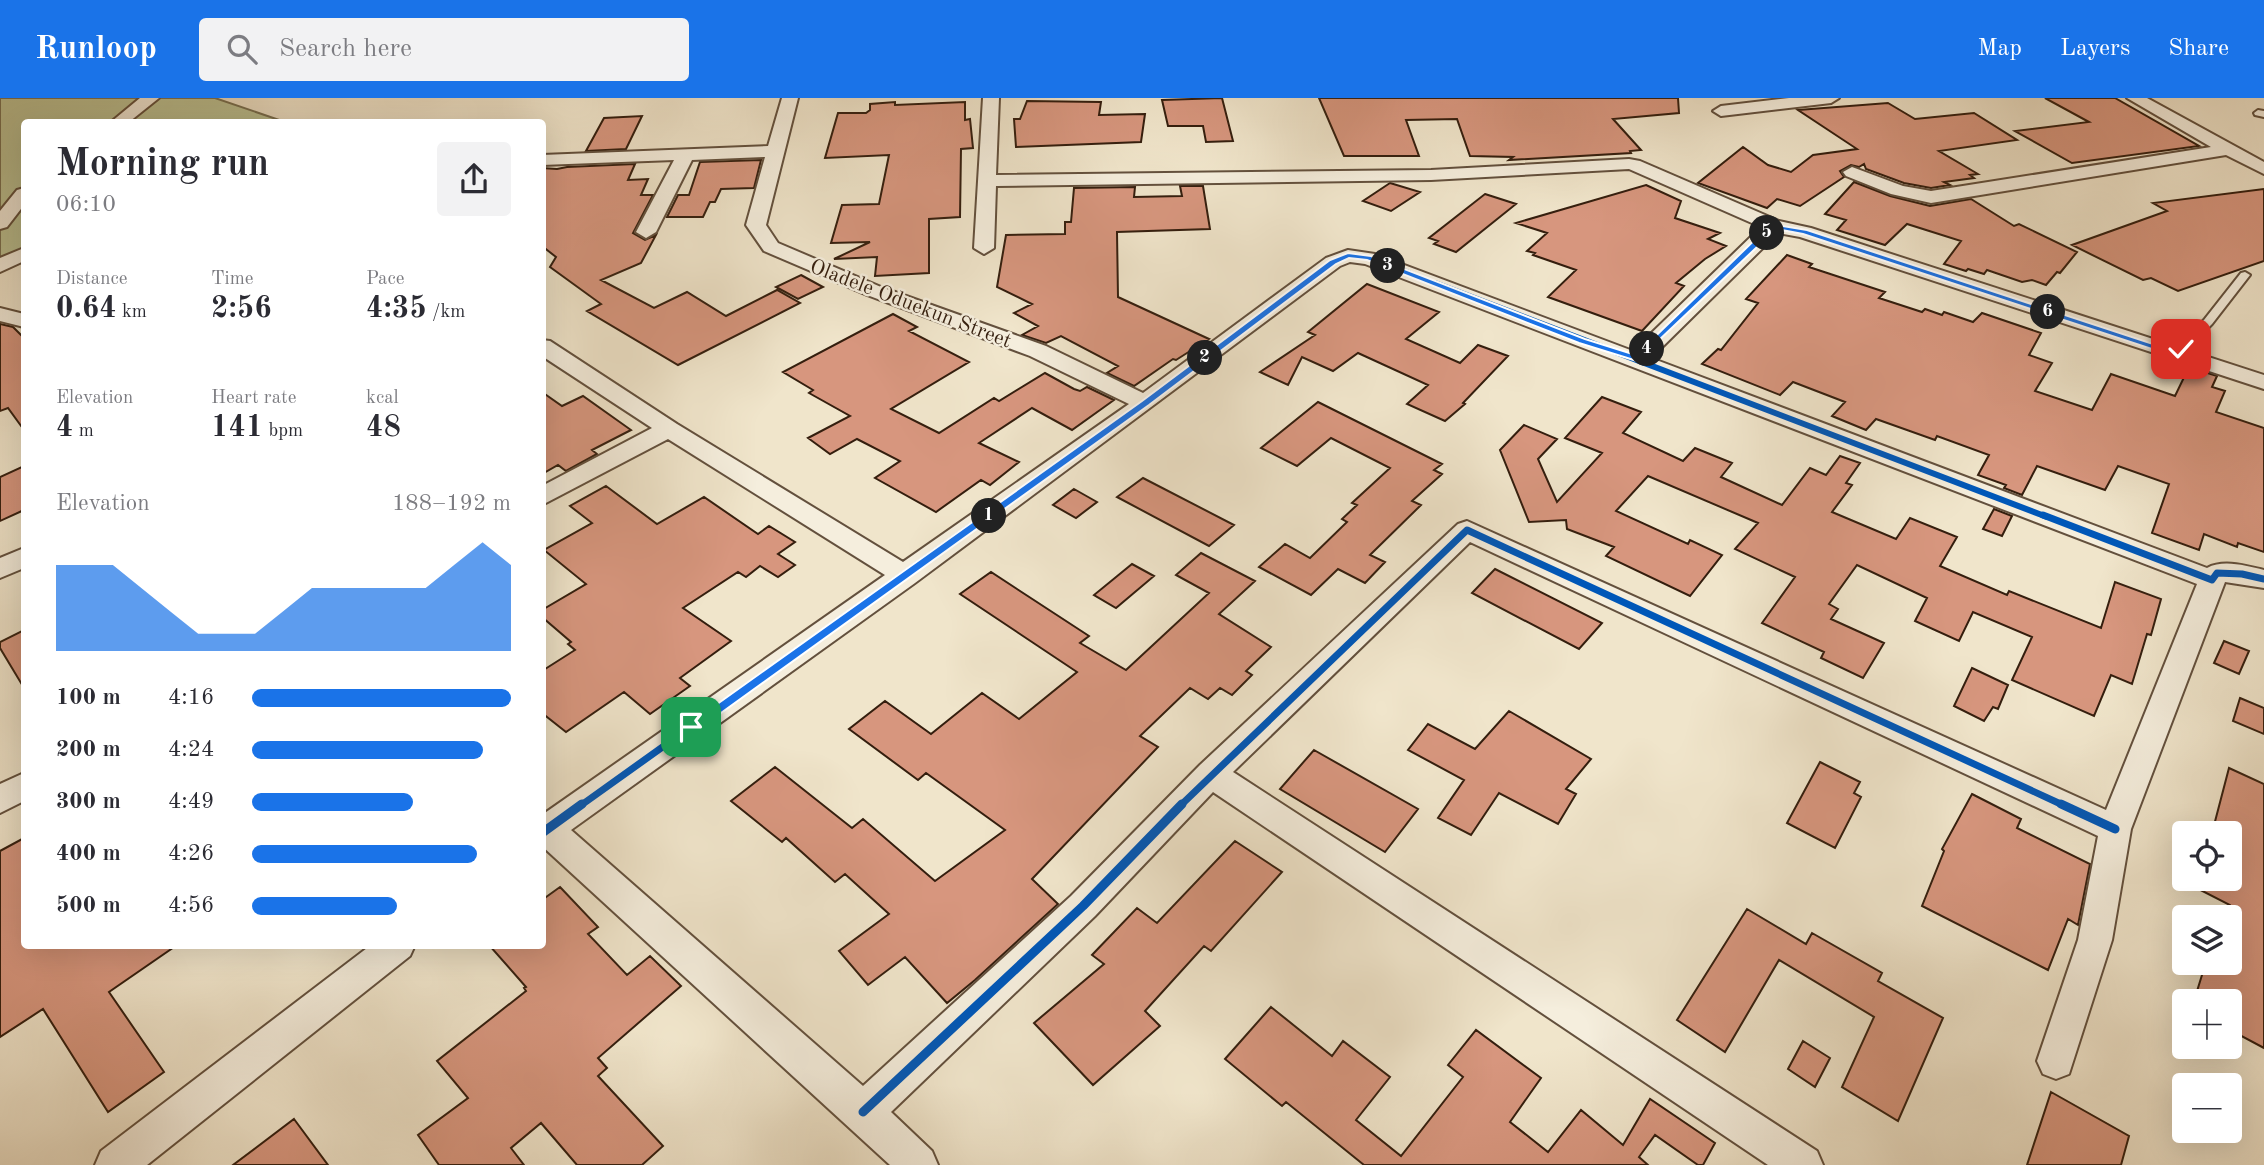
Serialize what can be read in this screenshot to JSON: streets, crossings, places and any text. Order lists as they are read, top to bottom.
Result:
{
  "streets": {
    "street": ["Oladele Oduekun Street"]
  },
  "page": {
    "header": "Runloop",
    "search": "Search here",
    "nav": ["Map", "Layers", "Share"],
    "heading": ["Morning run", "06:10"],
    "pins": [
      "5",
      "3",
      "6",
      "4",
      "2",
      "1"
    ],
    "stats": [
      ["Distance", "0.64 km"],
      ["Time", "2:56"],
      ["Pace", "4:35 /km"],
      ["Elevation", "4 m"],
      ["Heart rate", "141 bpm"],
      ["kcal", "48"]
    ],
    "chart": ["Elevation", "188–192 m"],
    "list": [
      {
        "name": "100 m",
        "note": "4:16"
      },
      {
        "name": "200 m",
        "note": "4:24"
      },
      {
        "name": "300 m",
        "note": "4:49"
      },
      {
        "name": "400 m",
        "note": "4:26"
      },
      {
        "name": "500 m",
        "note": "4:56"
      }
    ],
    "map_buttons": ["+", "−"]
  }
}
